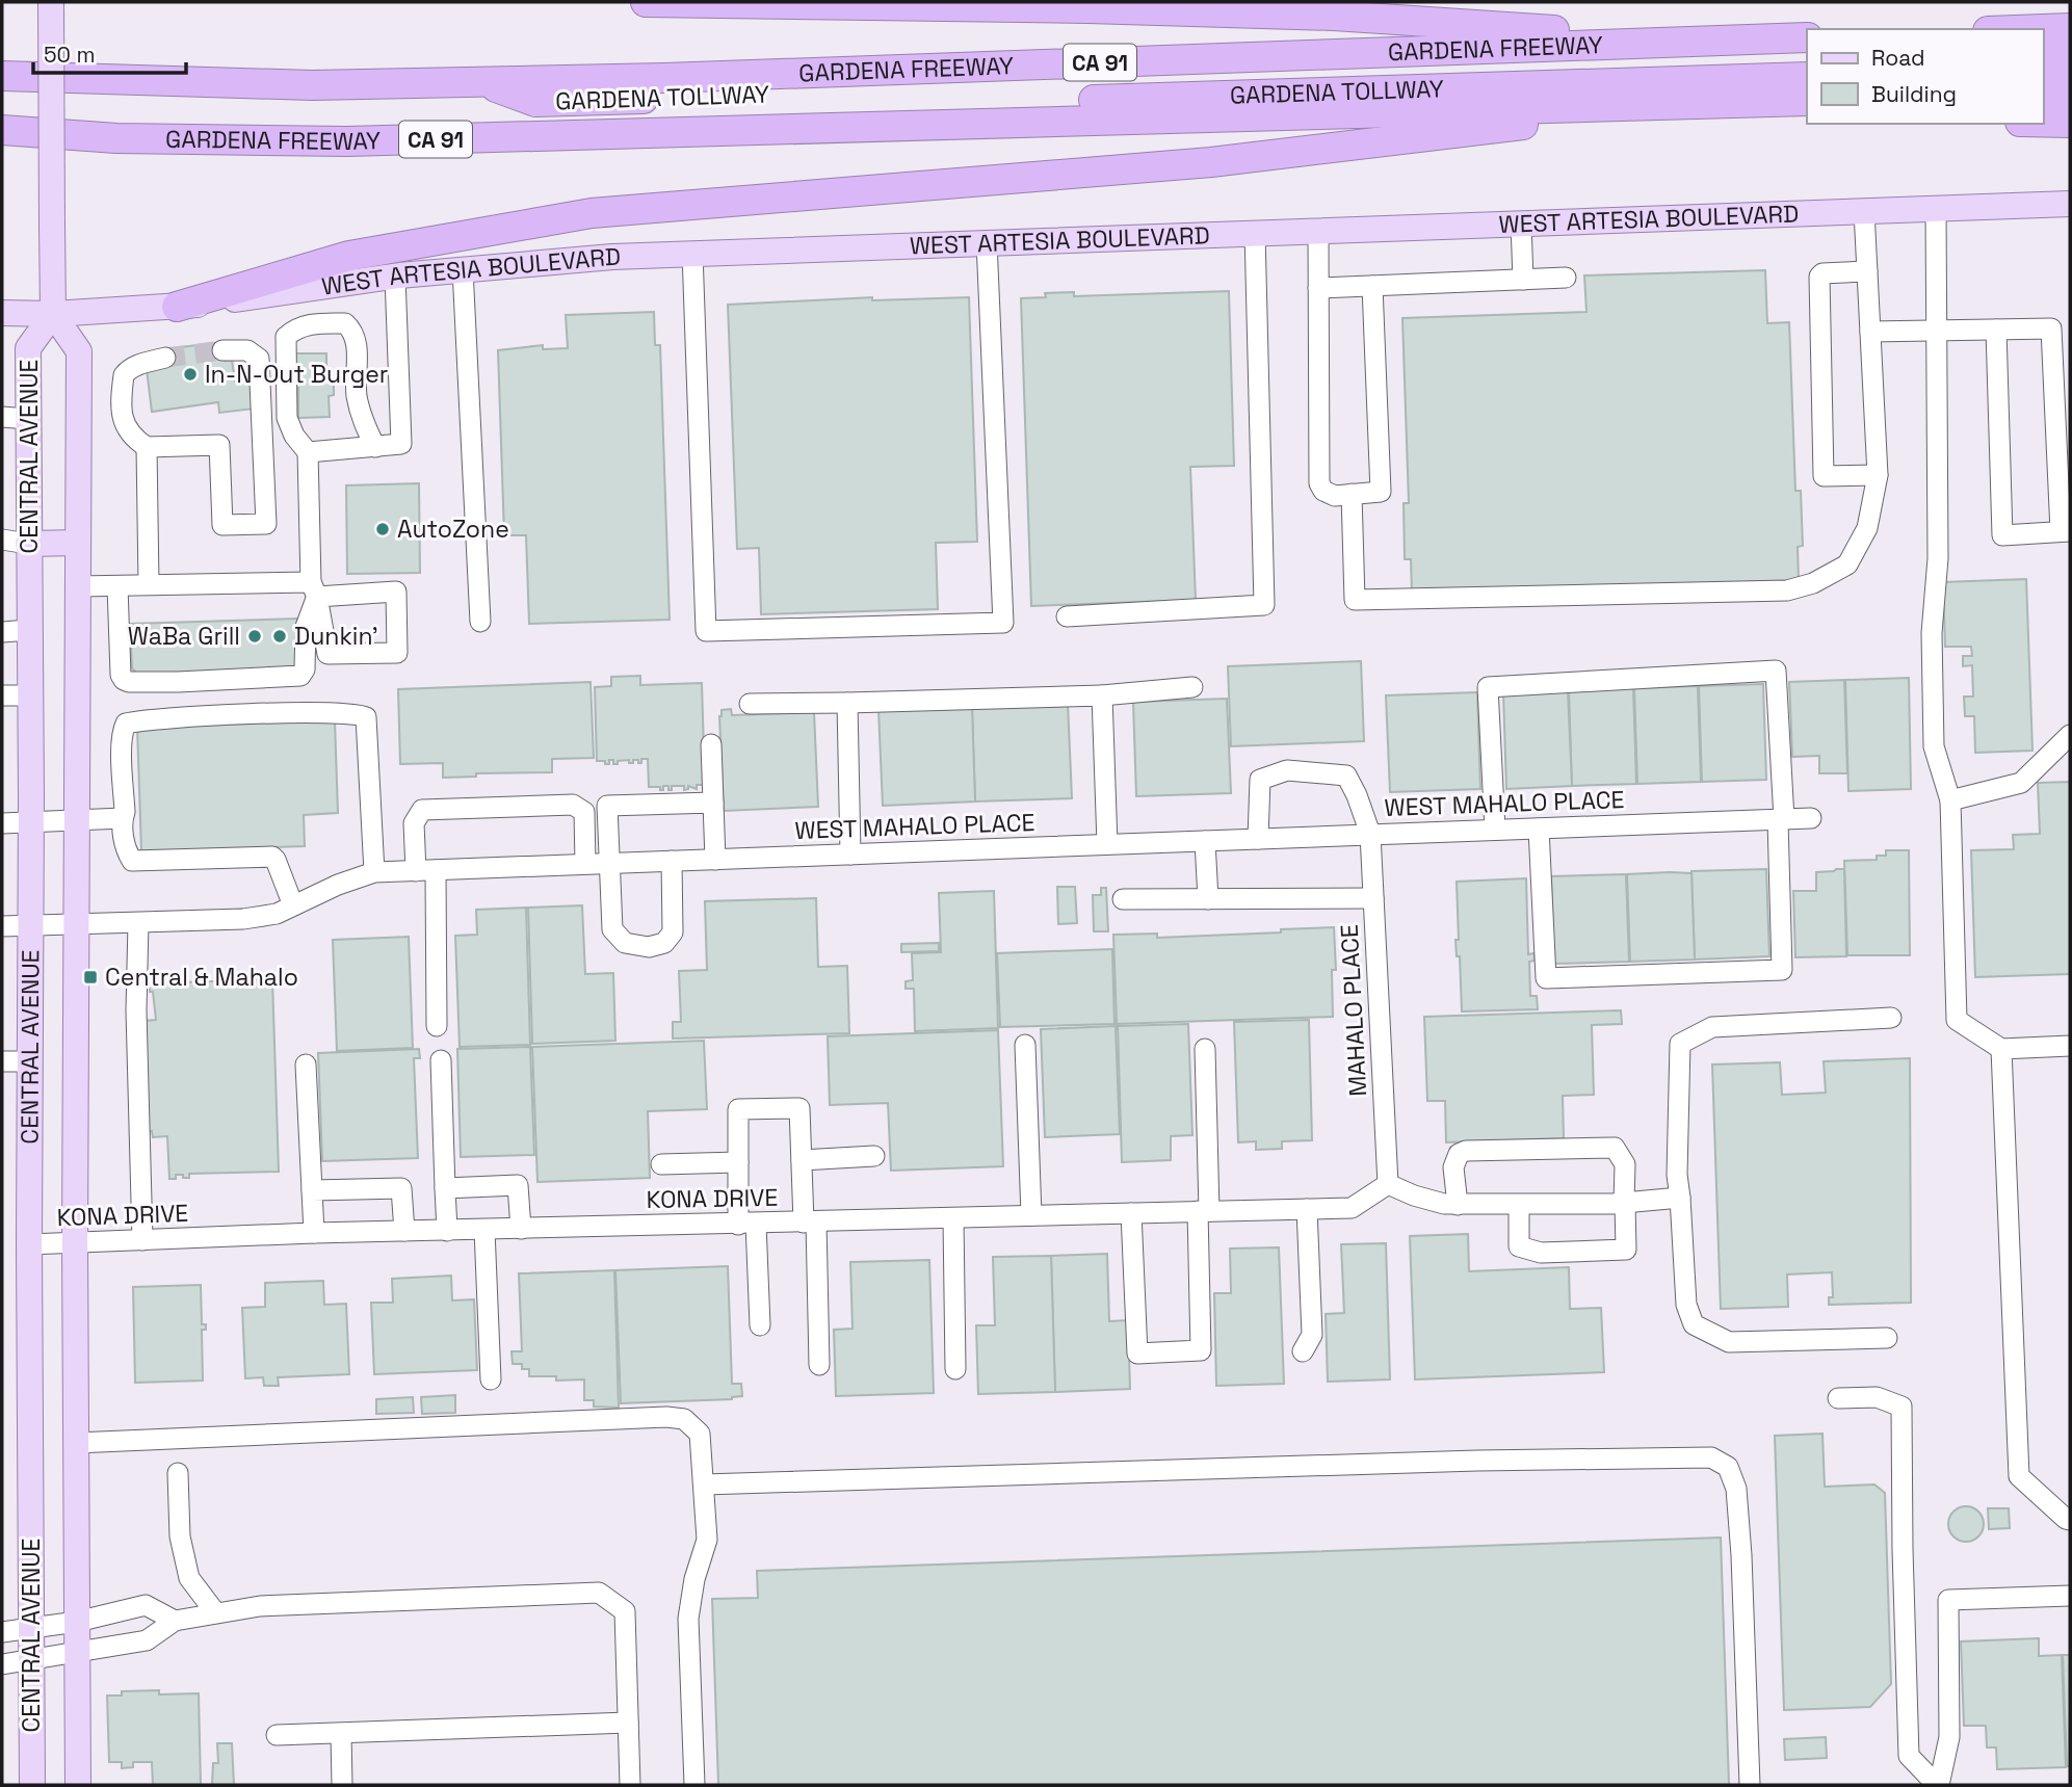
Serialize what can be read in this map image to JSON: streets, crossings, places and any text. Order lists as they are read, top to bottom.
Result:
{
  "streets": {
    "highway": ["GARDENA FREEWAY", "CA 91", "GARDENA TOLLWAY"],
    "main road": ["WEST ARTESIA BOULEVARD", "CENTRAL AVENUE"],
    "street": ["WEST MAHALO PLACE", "MAHALO PLACE", "KONA DRIVE"]
  },
  "crossings": [
    ["GARDENA FREEWAY", "GARDENA TOLLWAY"],
    ["WEST ARTESIA BOULEVARD", "CENTRAL AVENUE"],
    ["CENTRAL AVENUE", "WEST MAHALO PLACE"],
    ["CENTRAL AVENUE", "KONA DRIVE"],
    ["WEST MAHALO PLACE", "MAHALO PLACE"],
    ["MAHALO PLACE", "KONA DRIVE"]
  ],
  "places": {
    "other": [
      "In-N-Out Burger",
      "AutoZone",
      "WaBa Grill",
      "Dunkin'"
    ],
    "transit": ["Central & Mahalo"]
  },
  "legend": ["Road", "Building"],
  "scale_bar": "50 m"
}
